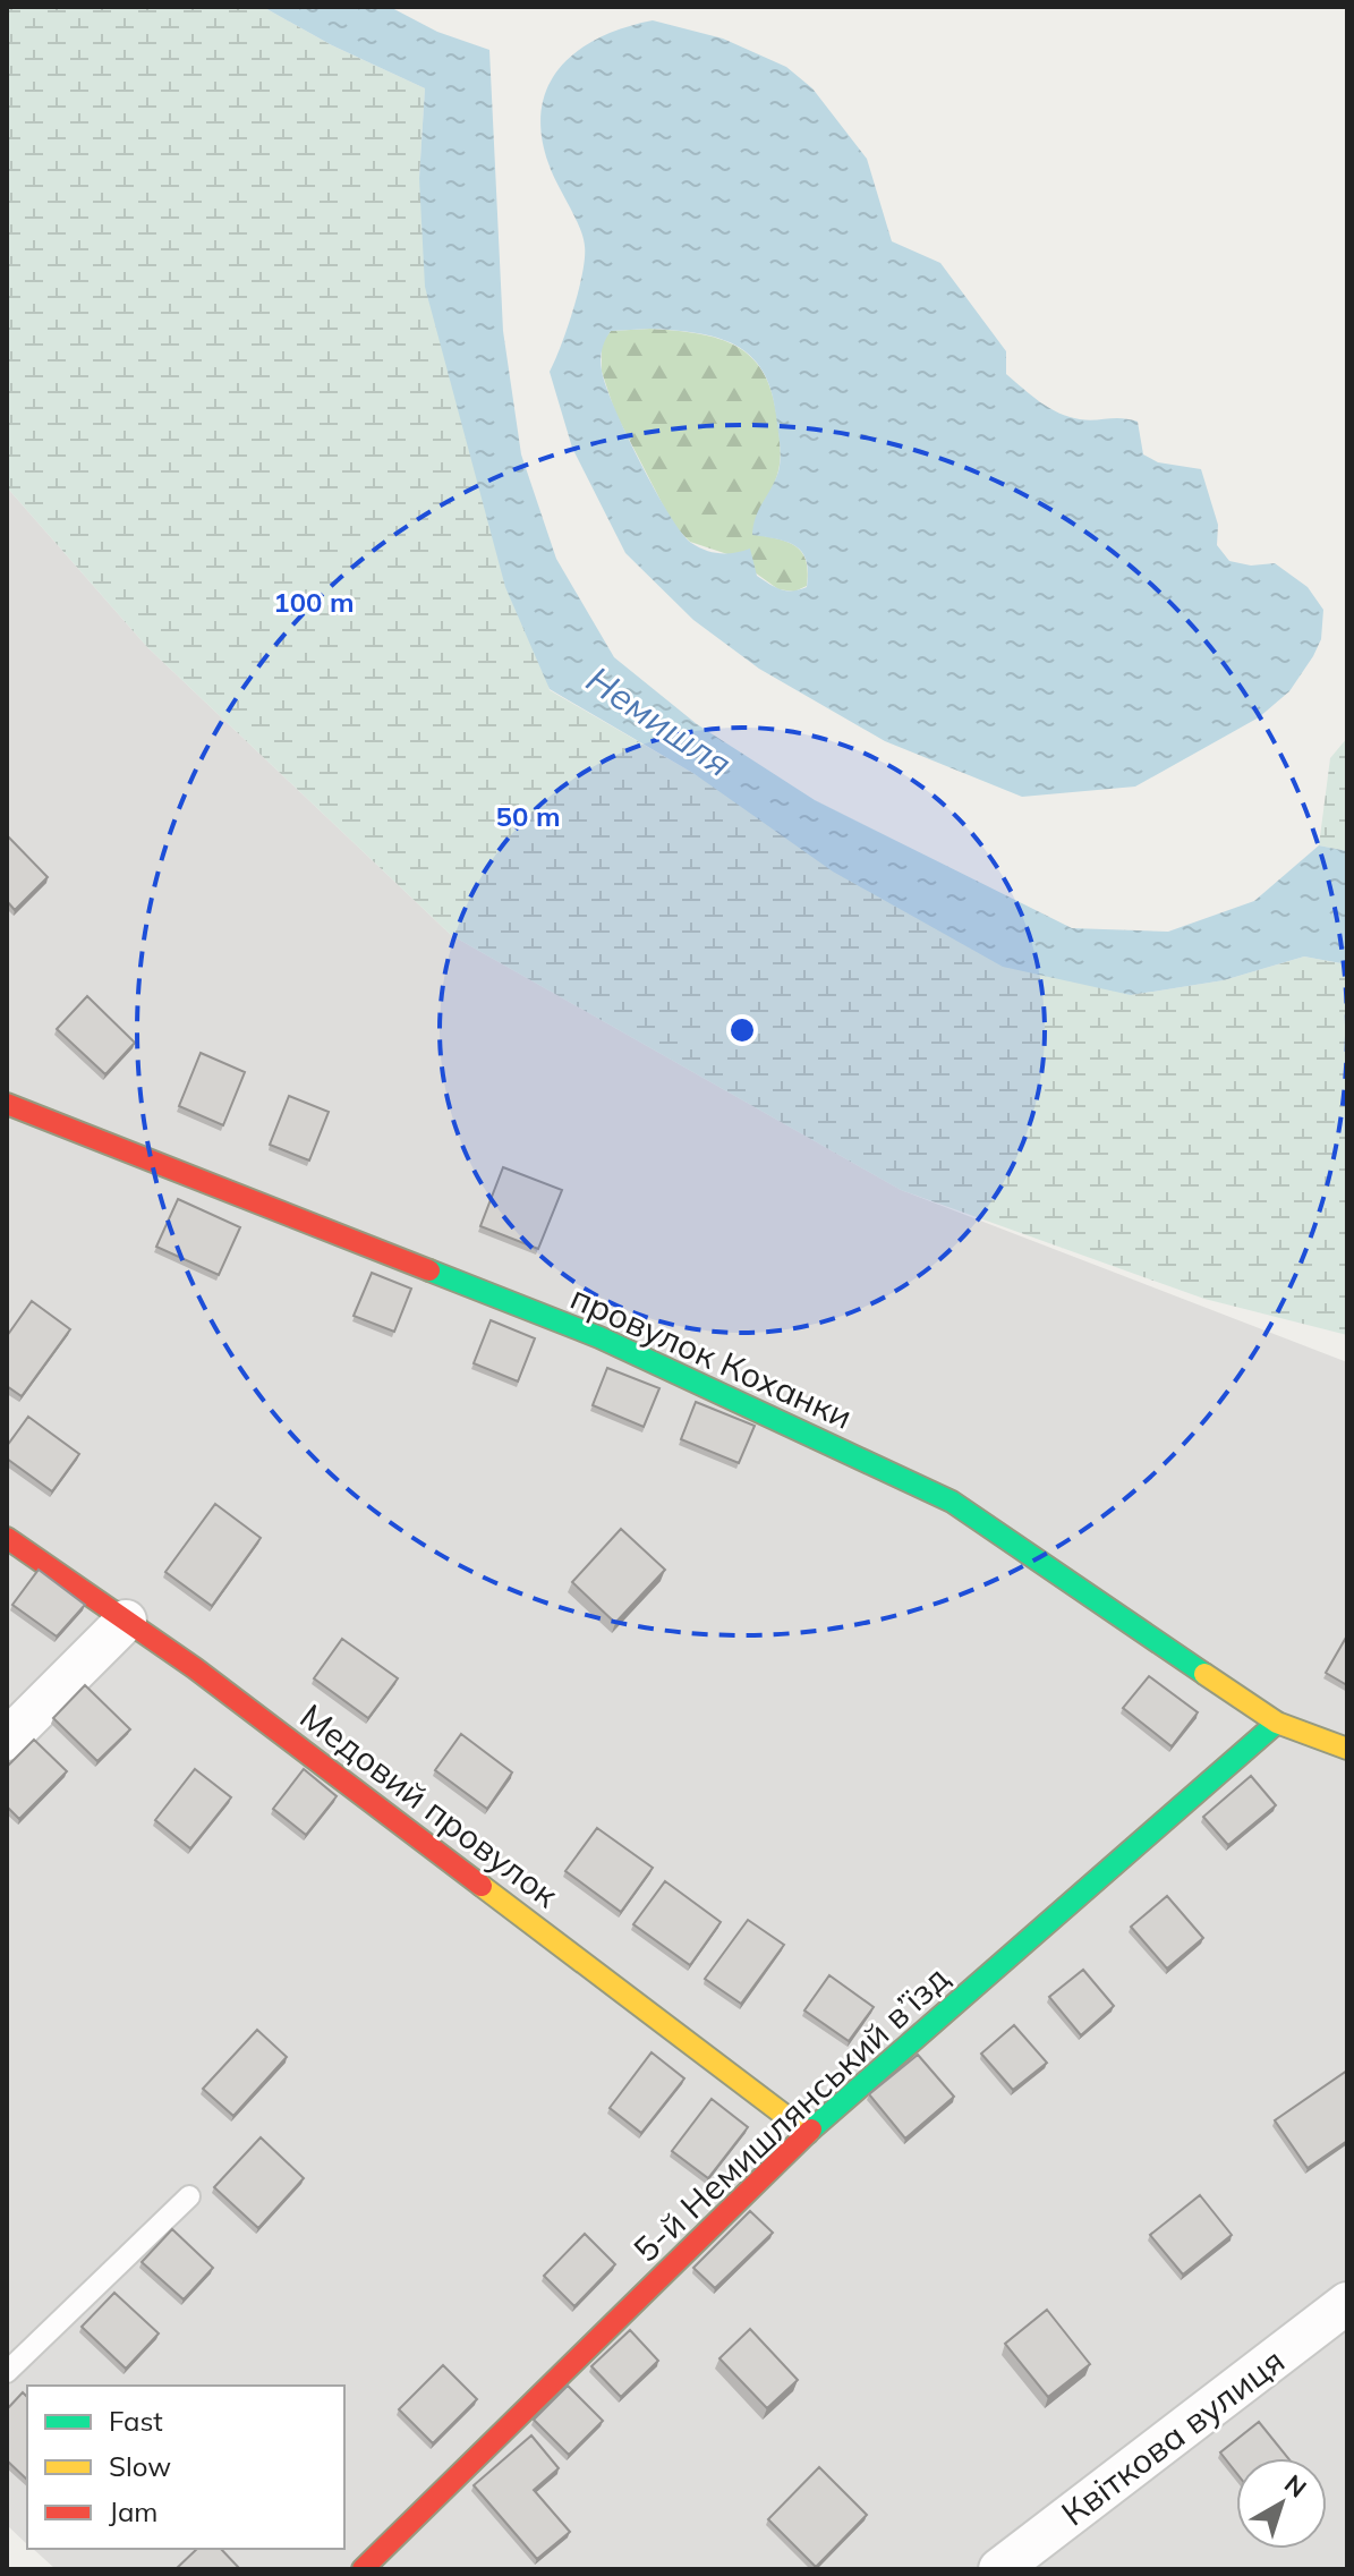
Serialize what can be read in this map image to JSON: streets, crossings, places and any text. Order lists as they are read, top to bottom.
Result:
{
  "streets": {
    "street": [
      "провулок Коханки",
      "Медовий провулок",
      "5-й Немишлянський в’їзд",
      "Квіткова вулиця"
    ]
  },
  "crossings": [
    ["провулок Коханки", "5-й Немишлянський в’їзд"],
    ["Медовий провулок", "5-й Немишлянський в’їзд"]
  ],
  "water": ["Немишля"],
  "legend": ["Fast", "Slow", "Jam"],
  "north": "top right",
  "rings": ["100 m", "50 m"]
}
